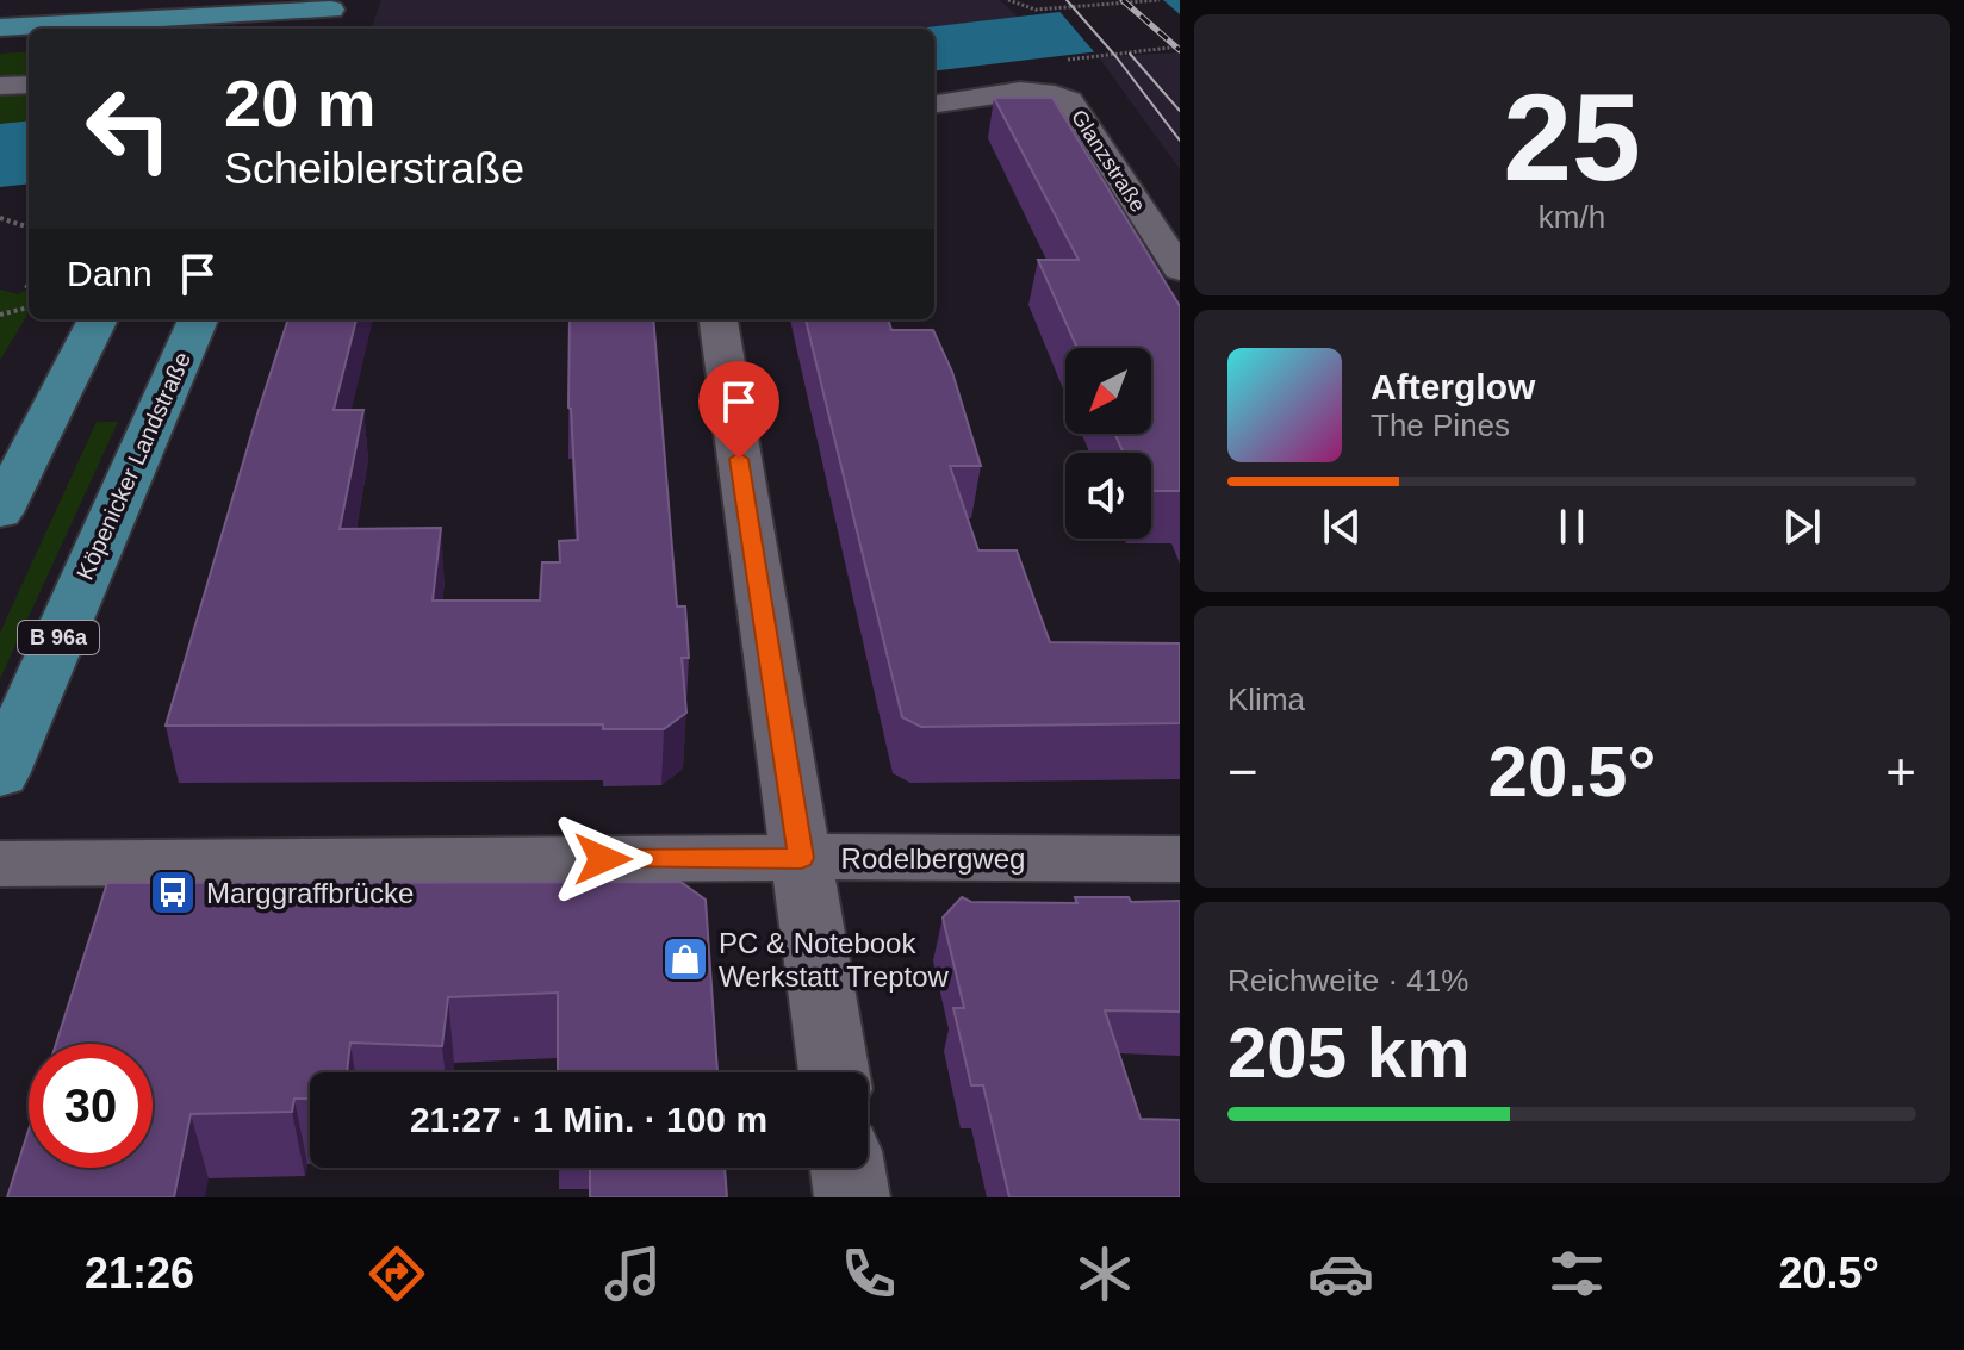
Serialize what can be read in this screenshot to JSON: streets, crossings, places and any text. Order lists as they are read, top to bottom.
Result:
{
  "streets": {
    "main road": ["Köpenicker Landstraße", "B 96a"],
    "street": ["Glanzstraße", "Rodelbergweg"]
  },
  "places": {
    "bus stop": ["Marggraffbrücke"],
    "shop": ["PC & Notebook Werkstatt Treptow"]
  },
  "north": "bottom left",
  "page": {
    "tile": [
      ["25", "km/h"],
      "Klima",
      ["Reichweite · 41%", "205 km"]
    ],
    "turn": ["20 m", "Scheiblerstraße"],
    "then": "Dann",
    "song": ["Afterglow", "The Pines"],
    "heat": ["−", "20.5°", "+"],
    "limit": "30",
    "trip": "21:27 · 1 Min. · 100 m",
    "tabs": ["21:26", "20.5°"]
  }
}
